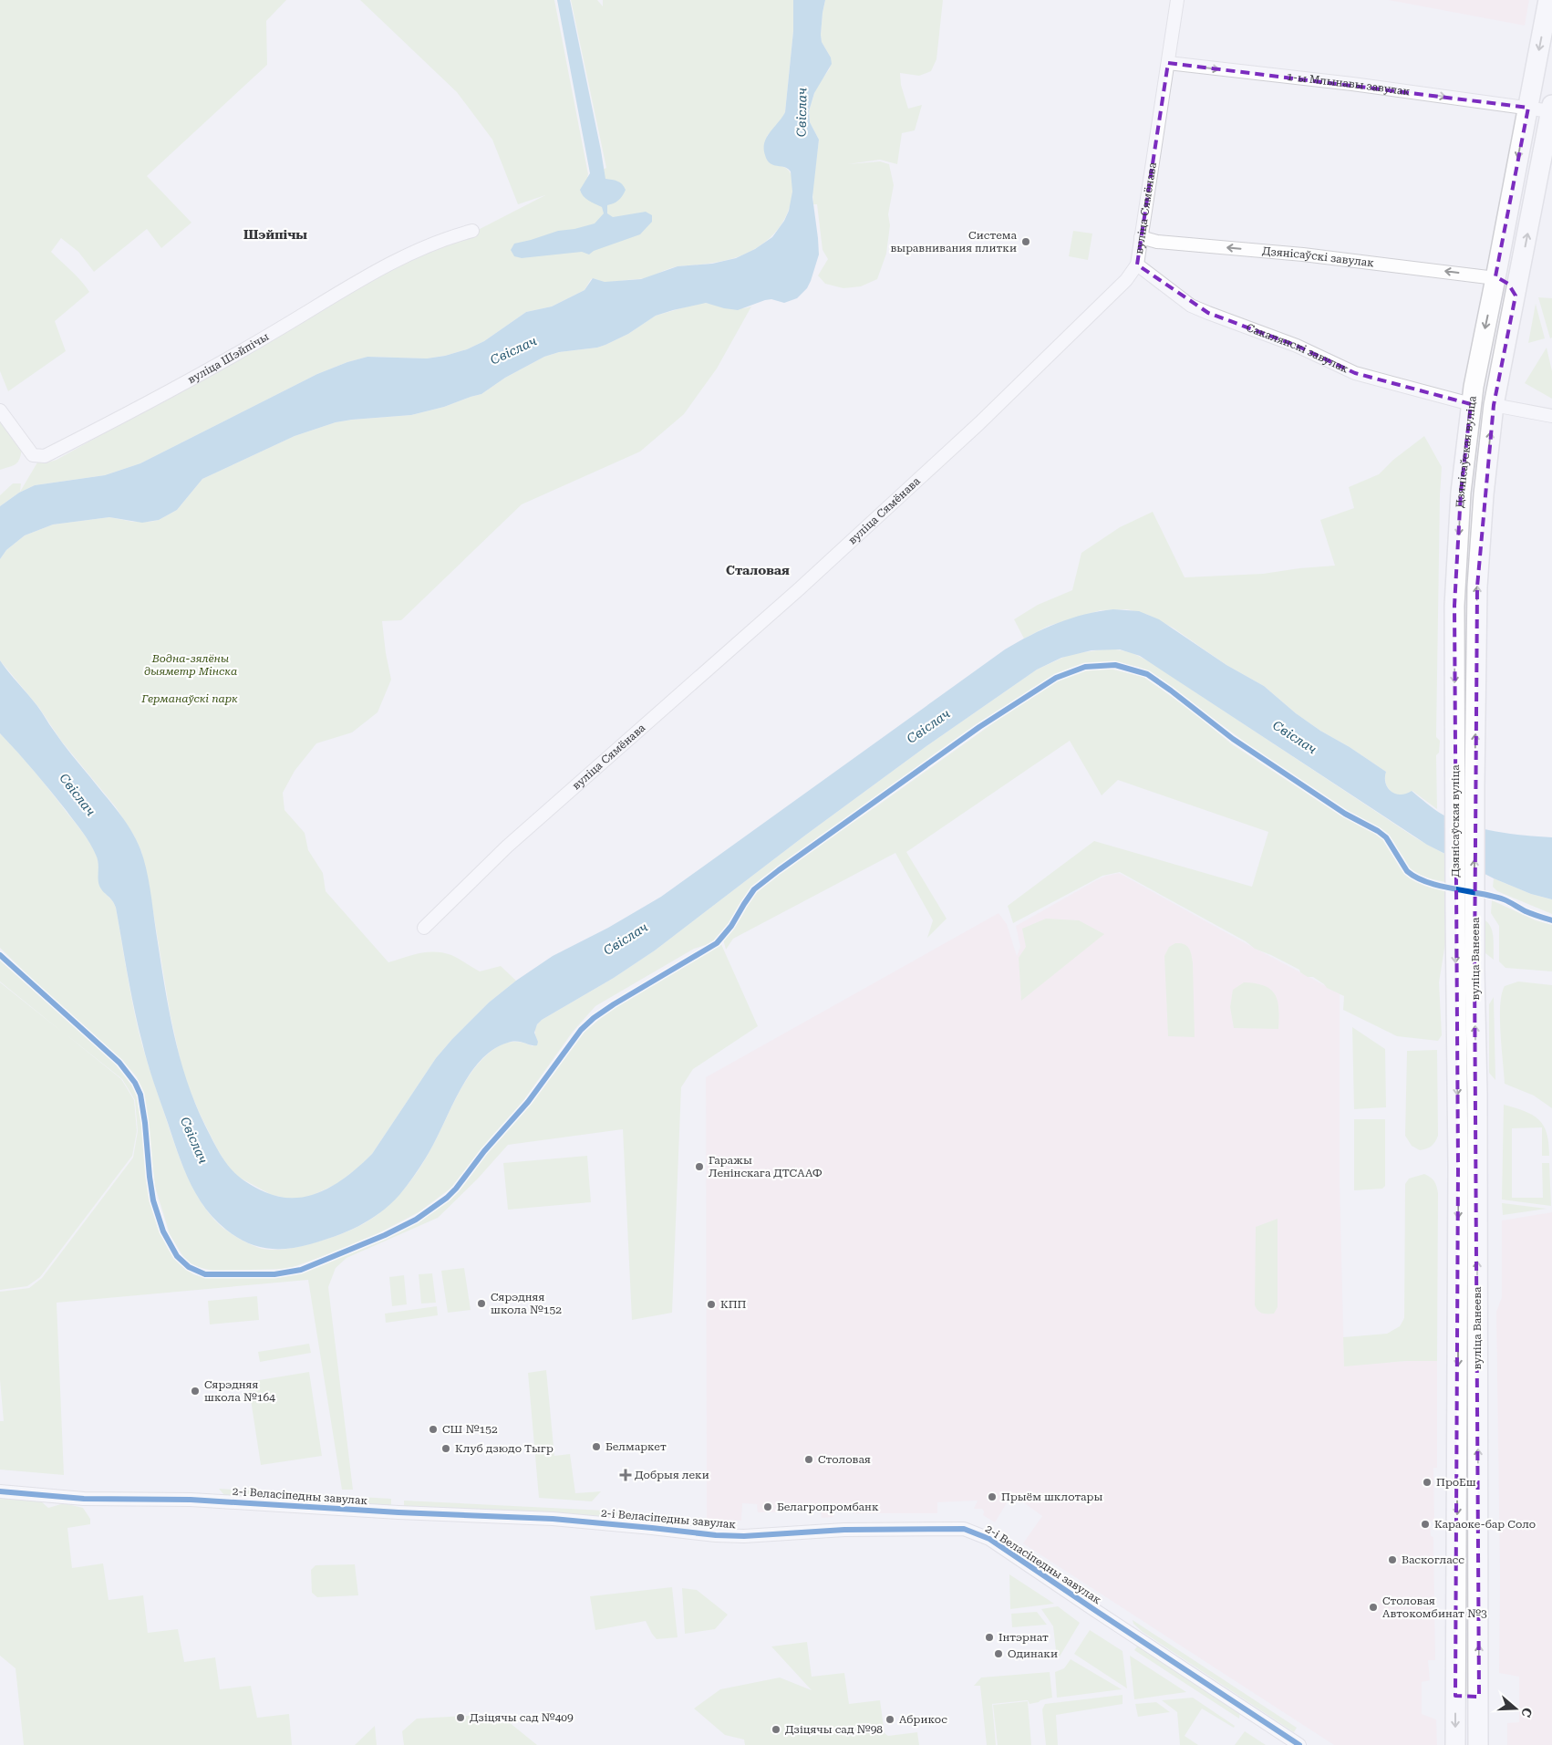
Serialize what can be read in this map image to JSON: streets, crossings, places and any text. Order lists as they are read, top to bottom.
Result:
{
  "streets": {
    "main road": ["Дзянісаўская вуліца", "вуліца Ванеева"],
    "street": [
      "1-ы Млынавы завулак",
      "вуліца Сямёнава",
      "Дзянісаўскі завулак",
      "Сакалянскі завулак",
      "вуліца Шэйпічы",
      "2-і Веласіпедны завулак"
    ]
  },
  "crossings": [
    ["1-ы Млынавы завулак", "вуліца Сямёнава"],
    ["1-ы Млынавы завулак", "Дзянісаўская вуліца"],
    ["вуліца Сямёнава", "Дзянісаўскі завулак"],
    ["вуліца Сямёнава", "Сакалянскі завулак"],
    ["Дзянісаўскі завулак", "Дзянісаўская вуліца"],
    ["Сакалянскі завулак", "Дзянісаўская вуліца"],
    ["Дзянісаўская вуліца", "вуліца Ванеева"]
  ],
  "one_way": ["1-ы Млынавы завулак", "Дзянісаўскі завулак"],
  "districts": ["Шэйпічы", "Сталовая"],
  "water": ["Свіслач"],
  "parks": ["Водна-зялёны дыяметр Мінска", "Германаўскі парк"],
  "places": {
    "other": [
      "Система выравнивания плитки",
      "Гаражы Ленінскага ДТСААФ",
      "Сярэдняя школа №152",
      "КПП",
      "Сярэдняя школа №164",
      "СШ №152",
      "Белмаркет",
      "Клуб дзюдо Тыгр",
      "Столовая",
      "ПроЕш",
      "Прыём шклотары",
      "Белагропромбанк",
      "Караоке-бар Соло",
      "Васкогласс",
      "Столовая Автокомбинат №3",
      "Інтэрнат",
      "Одинаки",
      "Дзіцячы сад №409",
      "Абрикос",
      "Дзіцячы сад №98"
    ],
    "health": ["Добрыя леки"]
  },
  "north": "right"
}
